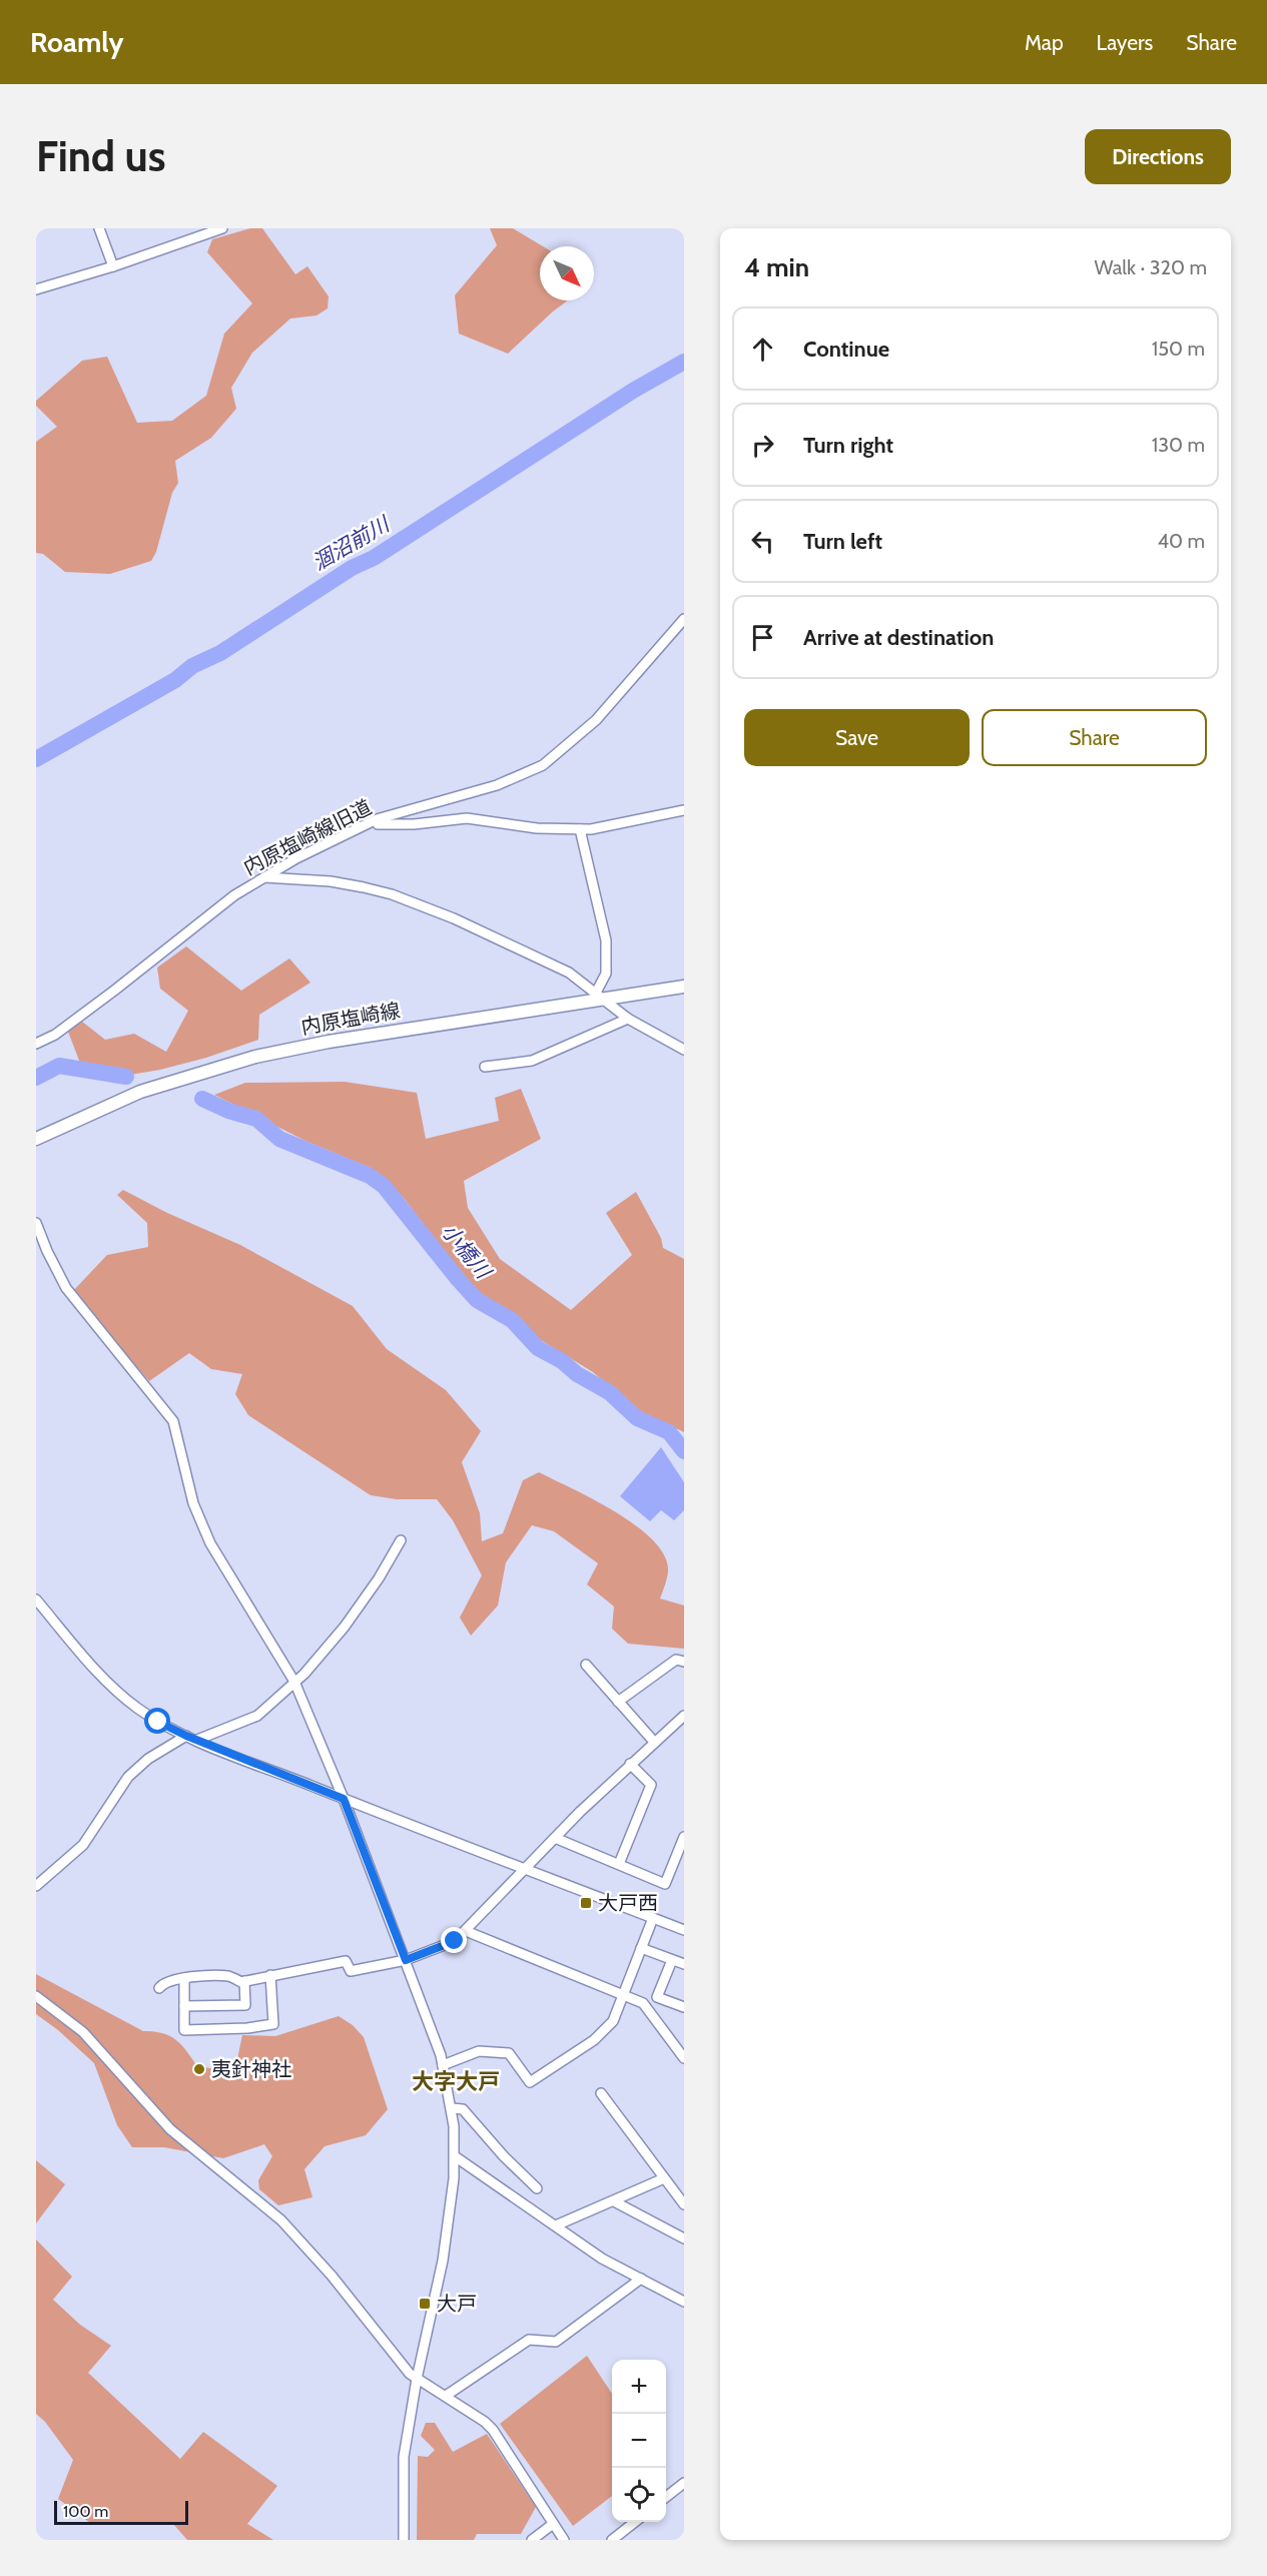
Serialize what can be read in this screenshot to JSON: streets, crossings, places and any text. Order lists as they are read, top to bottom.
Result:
{
  "streets": {
    "main road": ["内原塩崎線"],
    "street": ["内原塩崎線旧道"]
  },
  "districts": ["大字大戸"],
  "water": ["涸沼前川", "小橋川"],
  "places": {
    "transit": ["大戸西", "大戸"],
    "other": ["夷針神社"]
  },
  "scale_bar": "100 m",
  "north": "bottom right",
  "page": {
    "header": "Roamly",
    "nav": ["Map", "Layers", "Share"],
    "buttons": [
      "Directions",
      ["Save", "Share"]
    ],
    "title": "Find us",
    "heading": ["4 min", "Walk · 320 m"],
    "list": [
      ["Continue", "150 m"],
      ["Turn right", "130 m"],
      ["Turn left", "40 m"],
      "Arrive at destination"
    ],
    "map_buttons": ["+", "−"],
    "scale": "100 m"
  }
}
